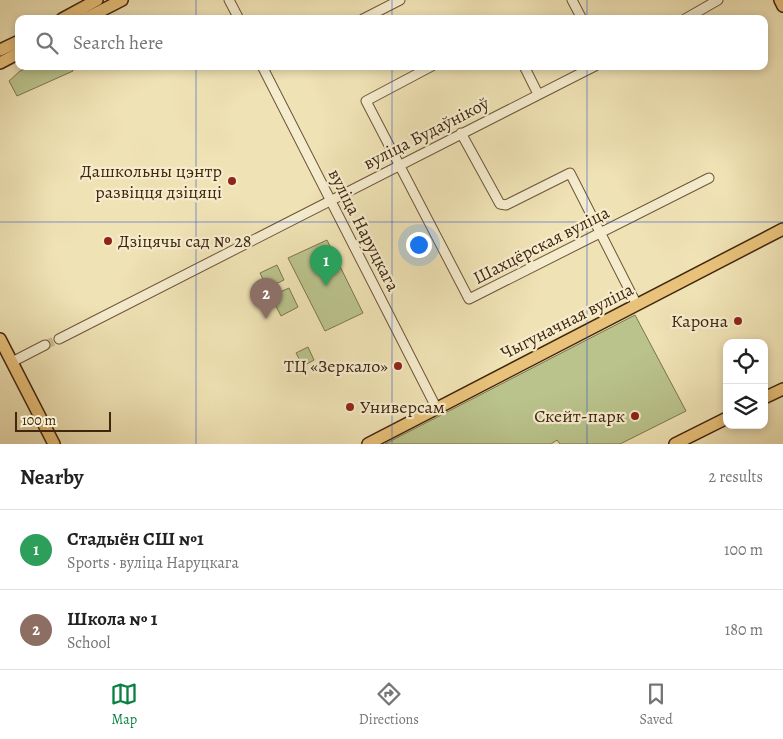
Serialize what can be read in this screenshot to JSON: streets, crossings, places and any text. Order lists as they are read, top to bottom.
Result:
{
  "streets": {
    "main road": ["Чыгуначная вуліца"],
    "street": ["вуліца Будаўнікоў", "вуліца Наруцкага", "Шахцёрская вуліца"]
  },
  "crossings": [
    ["вуліца Будаўнікоў", "вуліца Наруцкага"],
    ["вуліца Будаўнікоў", "Шахцёрская вуліца"],
    ["вуліца Наруцкага", "Чыгуначная вуліца"]
  ],
  "places": [
    "Дашкольны цэнтр развіцця дзіцяці",
    "Дзіцячы сад № 28",
    "Карона",
    "ТЦ «Зеркало»",
    "Универсам",
    "Скейт-парк"
  ],
  "scale_bar": "100 m",
  "page": {
    "search": "Search here",
    "pins": ["1", "2"],
    "scale": "100 m",
    "heading": ["Nearby", "2 results"],
    "list": [
      {
        "mark": "1",
        "name": "Стадыён СШ №1",
        "note": "Sports · вуліца Наруцкага",
        "value": "100 m"
      },
      {
        "mark": "2",
        "name": "Школа № 1",
        "note": "School",
        "value": "180 m"
      }
    ],
    "nav": ["Map", "Directions", "Saved"]
  }
}
